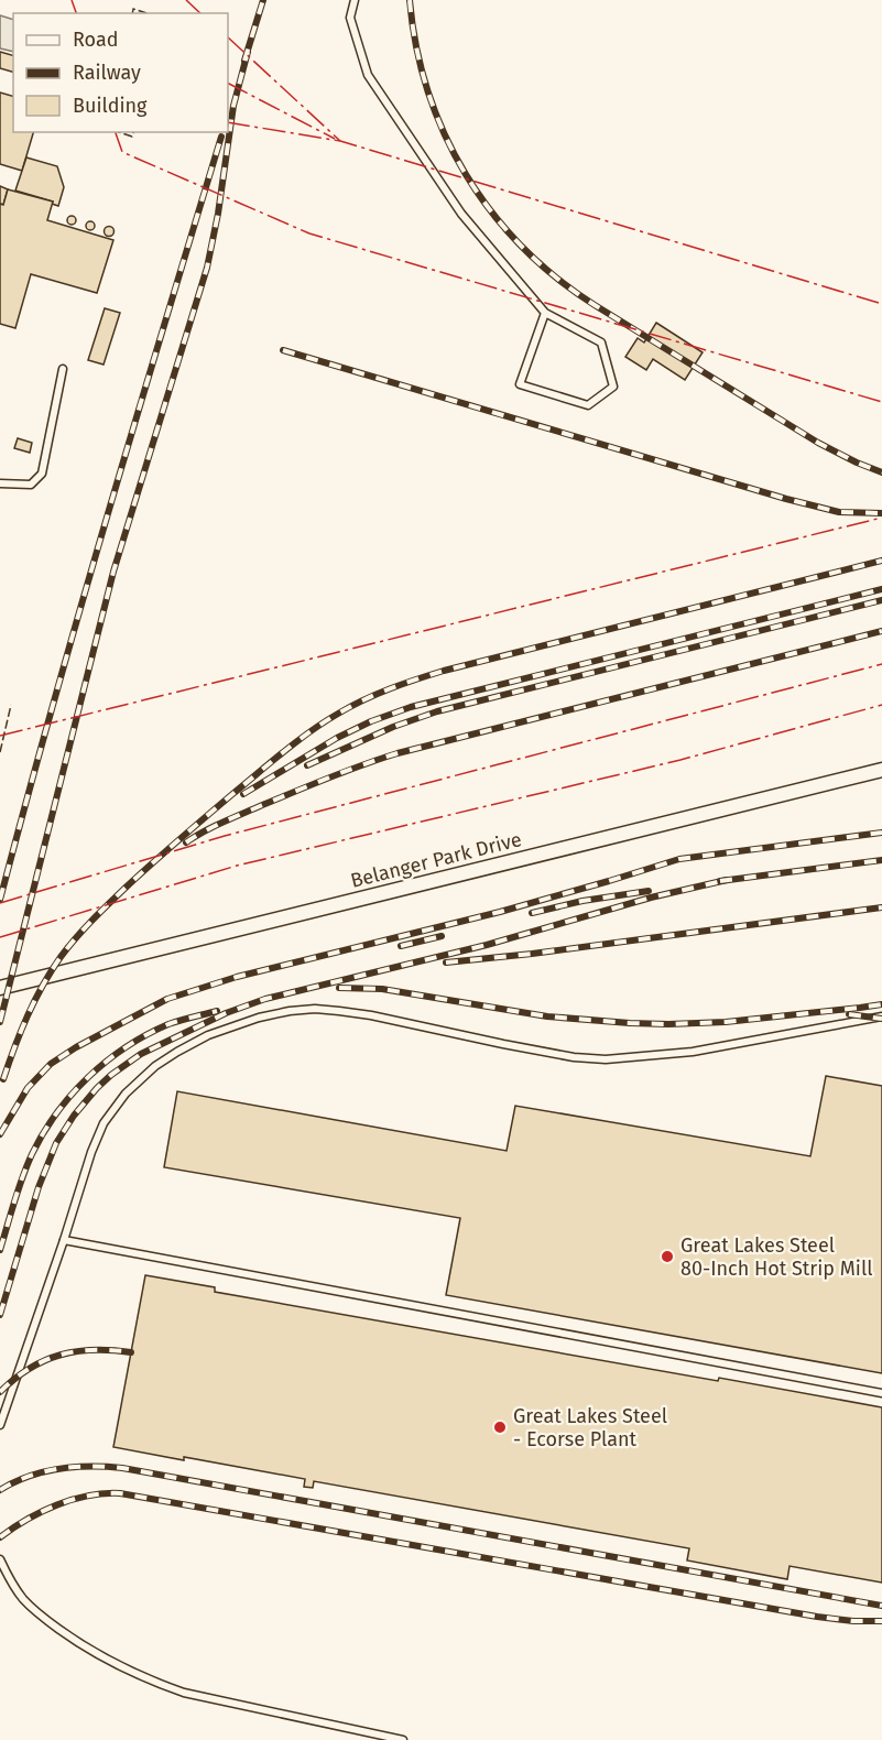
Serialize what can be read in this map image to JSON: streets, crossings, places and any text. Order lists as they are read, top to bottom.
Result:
{
  "streets": {
    "street": ["Belanger Park Drive"]
  },
  "places": ["Great Lakes Steel 80-Inch Hot Strip Mill", "Great Lakes Steel - Ecorse Plant"],
  "legend": ["Road", "Railway", "Building"]
}
